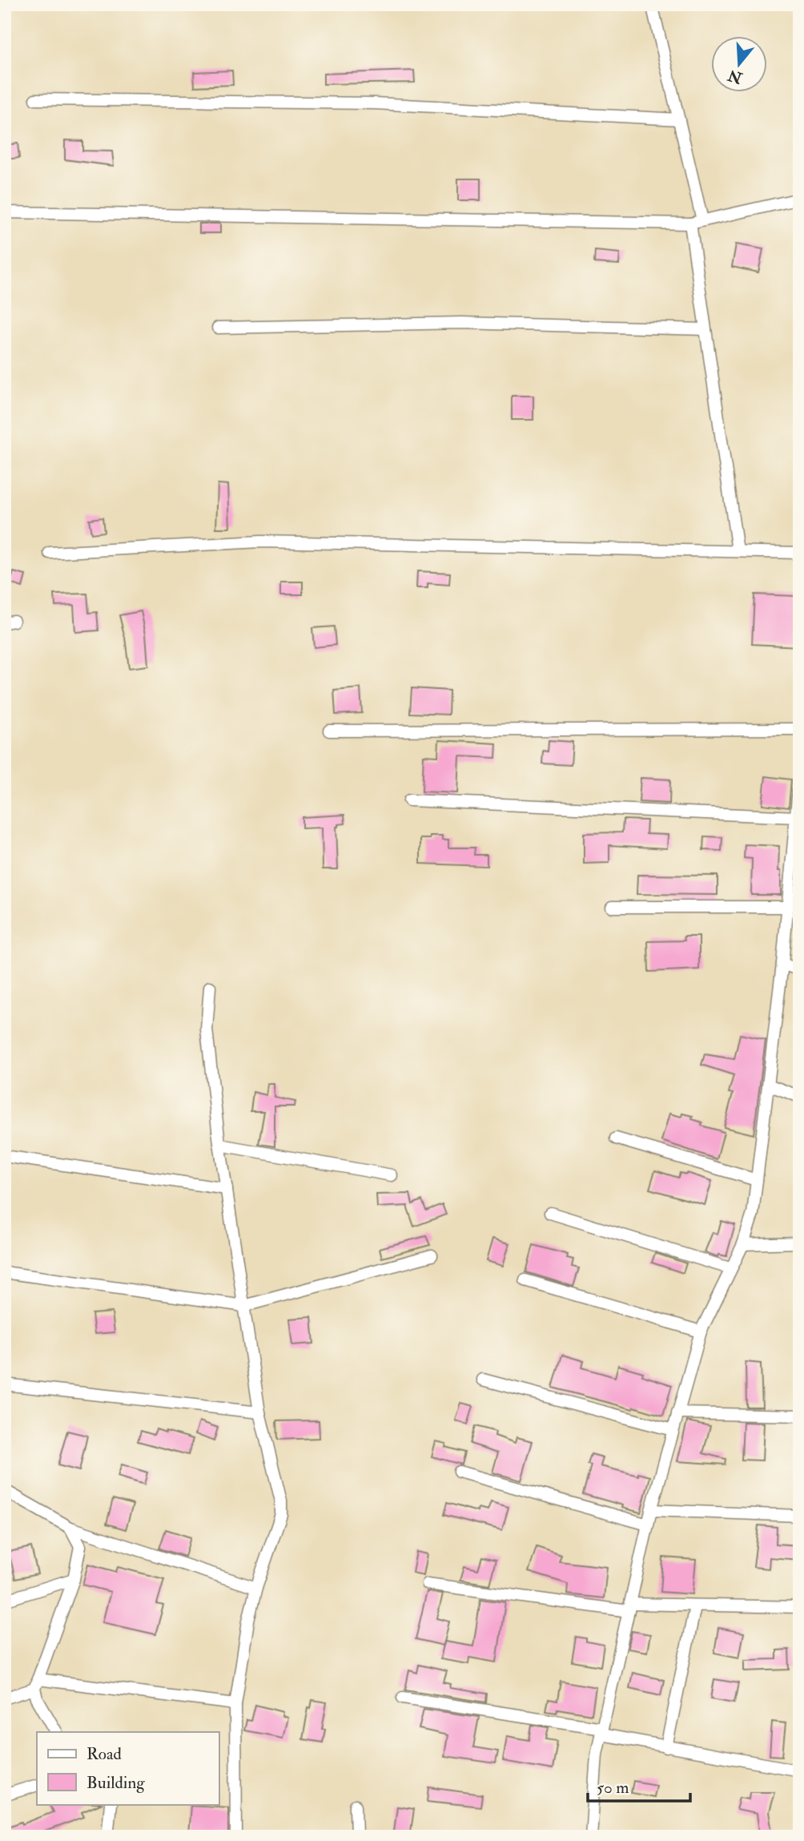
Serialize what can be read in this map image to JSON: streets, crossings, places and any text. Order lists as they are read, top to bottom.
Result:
{
  "legend": ["Road", "Building"],
  "scale_bar": "50 m",
  "north": "bottom"
}
